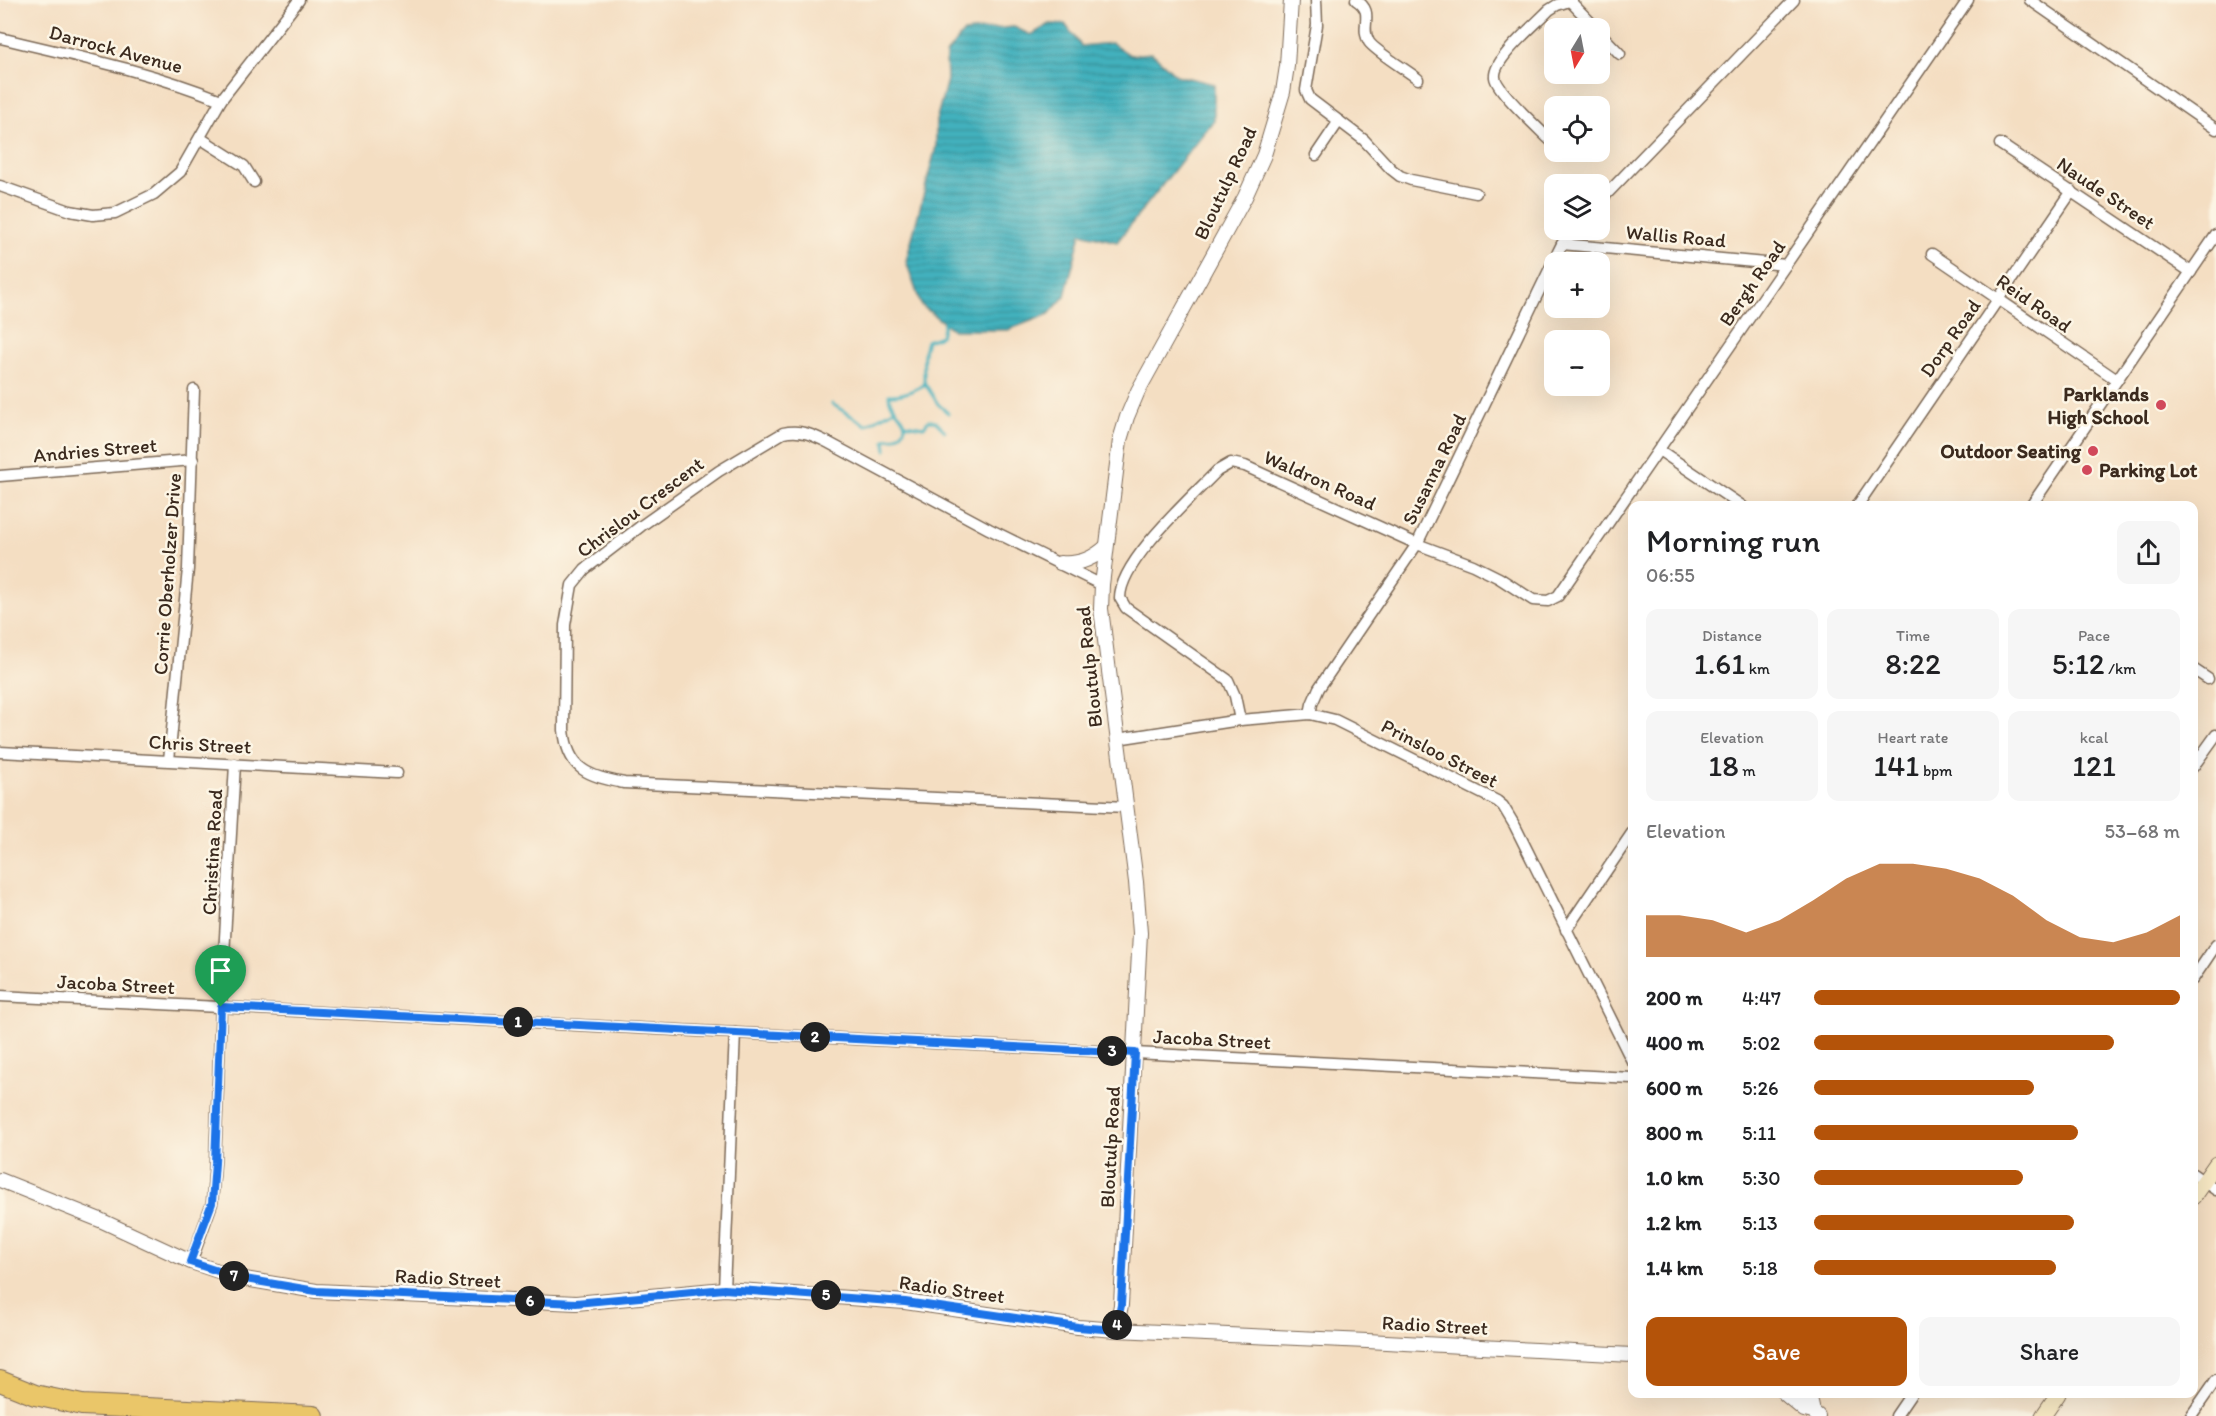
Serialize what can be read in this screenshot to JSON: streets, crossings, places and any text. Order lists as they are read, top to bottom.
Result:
{
  "streets": {
    "street": [
      "Darrock Avenue",
      "Bloutulp Road",
      "Naude Street",
      "Wallis Road",
      "Bergh Road",
      "Reid Road",
      "Dorp Road",
      "Andries Street",
      "Susanna Road",
      "Waldron Road",
      "Chrislou Crescent",
      "Corrie Oberholzer Drive",
      "Chris Street",
      "Prinsloo Street",
      "Christina Road",
      "Jacoba Street",
      "Radio Street"
    ]
  },
  "crossings": [
    ["Bloutulp Road", "Chrislou Crescent"],
    ["Bloutulp Road", "Prinsloo Street"],
    ["Bloutulp Road", "Jacoba Street"],
    ["Bloutulp Road", "Radio Street"],
    ["Naude Street", "Dorp Road"],
    ["Wallis Road", "Bergh Road"],
    ["Wallis Road", "Susanna Road"],
    ["Bergh Road", "Waldron Road"],
    ["Reid Road", "Dorp Road"],
    ["Andries Street", "Corrie Oberholzer Drive"],
    ["Susanna Road", "Waldron Road"],
    ["Susanna Road", "Prinsloo Street"],
    ["Waldron Road", "Prinsloo Street"],
    ["Corrie Oberholzer Drive", "Chris Street"],
    ["Chris Street", "Christina Road"],
    ["Christina Road", "Jacoba Street"],
    ["Christina Road", "Radio Street"]
  ],
  "places": ["Parklands High School", "Outdoor Seating", "Parking Lot"],
  "north": "bottom",
  "page": {
    "map_buttons": ["+", "−"],
    "heading": ["Morning run", "06:55"],
    "stats": [
      ["Distance", "1.61 km"],
      ["Time", "8:22"],
      ["Pace", "5:12 /km"],
      ["Elevation", "18 m"],
      ["Heart rate", "141 bpm"],
      ["kcal", "121"]
    ],
    "chart": ["Elevation", "53–68 m"],
    "list": [
      {
        "name": "200 m",
        "note": "4:47"
      },
      {
        "name": "400 m",
        "note": "5:02"
      },
      {
        "name": "600 m",
        "note": "5:26"
      },
      {
        "name": "800 m",
        "note": "5:11"
      },
      {
        "name": "1.0 km",
        "note": "5:30"
      },
      {
        "name": "1.2 km",
        "note": "5:13"
      },
      {
        "name": "1.4 km",
        "note": "5:18"
      }
    ],
    "pins": [
      "1",
      "2",
      "3",
      "7",
      "5",
      "6",
      "4"
    ],
    "buttons": ["Save", "Share"]
  }
}
